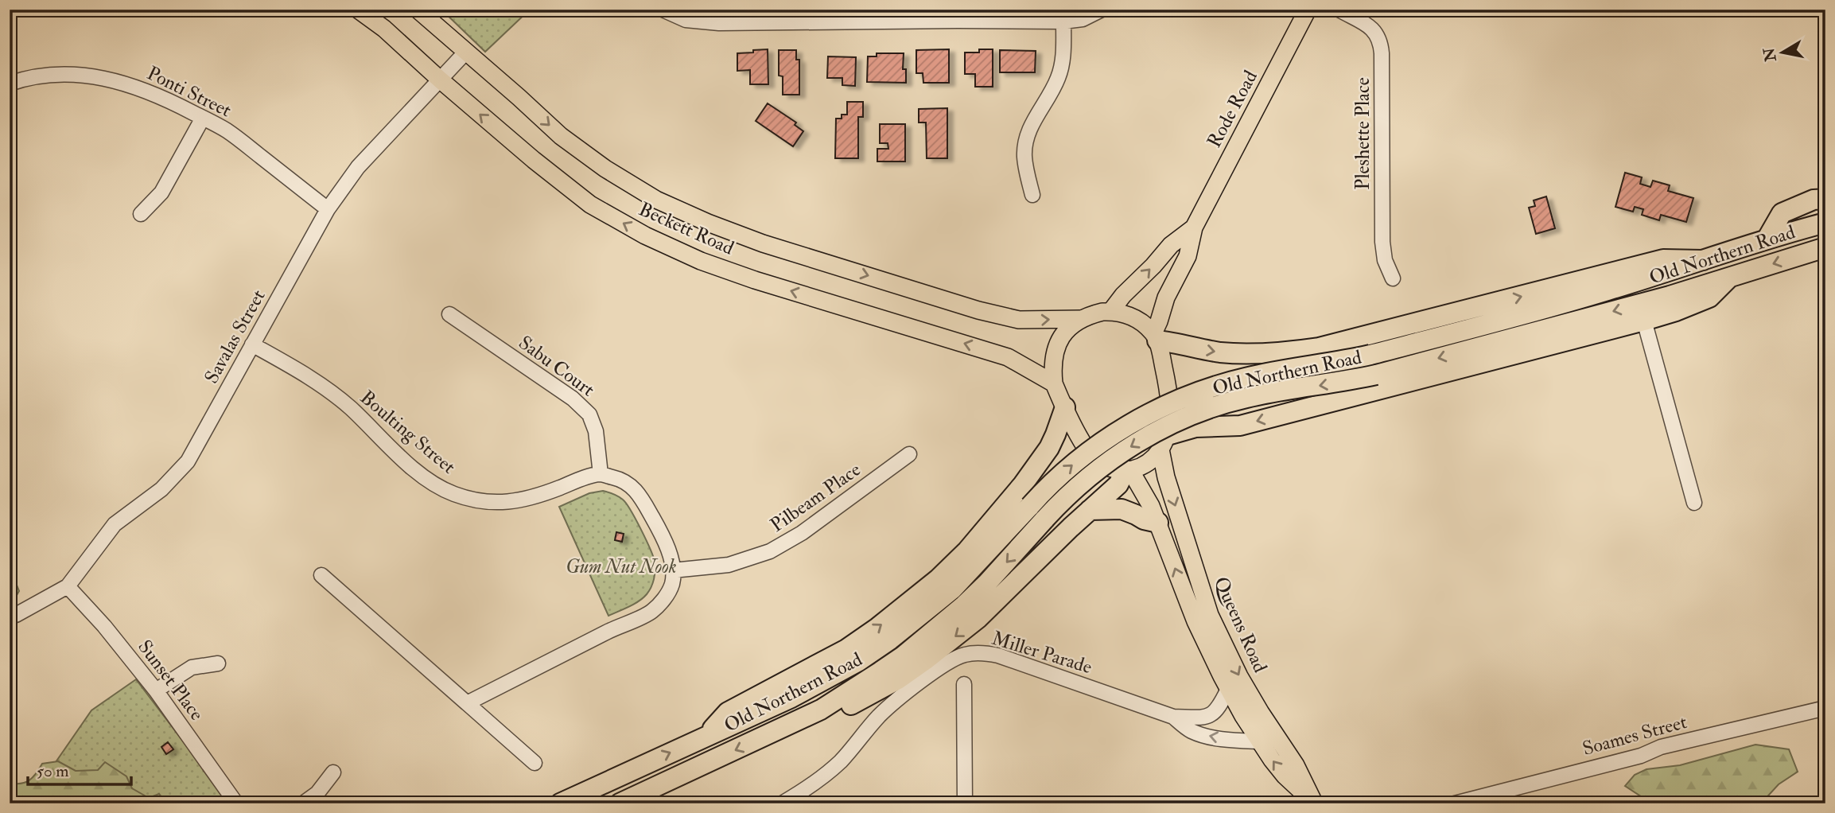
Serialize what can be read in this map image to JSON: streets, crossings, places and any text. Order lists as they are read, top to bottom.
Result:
{
  "streets": {
    "highway": ["Old Northern Road"],
    "main road": ["Rode Road", "Beckett Road", "Queens Road"],
    "street": [
      "Ponti Street",
      "Pleshette Place",
      "Savalas Street",
      "Sabu Court",
      "Boulting Street",
      "Pilbeam Place",
      "Miller Parade",
      "Sunset Place",
      "Soames Street"
    ]
  },
  "crossings": [
    ["Ponti Street", "Savalas Street"],
    ["Rode Road", "Beckett Road"],
    ["Rode Road", "Queens Road"],
    ["Beckett Road", "Savalas Street"],
    ["Beckett Road", "Queens Road"],
    ["Savalas Street", "Boulting Street"],
    ["Savalas Street", "Sunset Place"],
    ["Sabu Court", "Boulting Street"],
    ["Queens Road", "Miller Parade"]
  ],
  "parks": ["Gum Nut Nook"],
  "scale_bar": "50 m",
  "north": "left"
}
